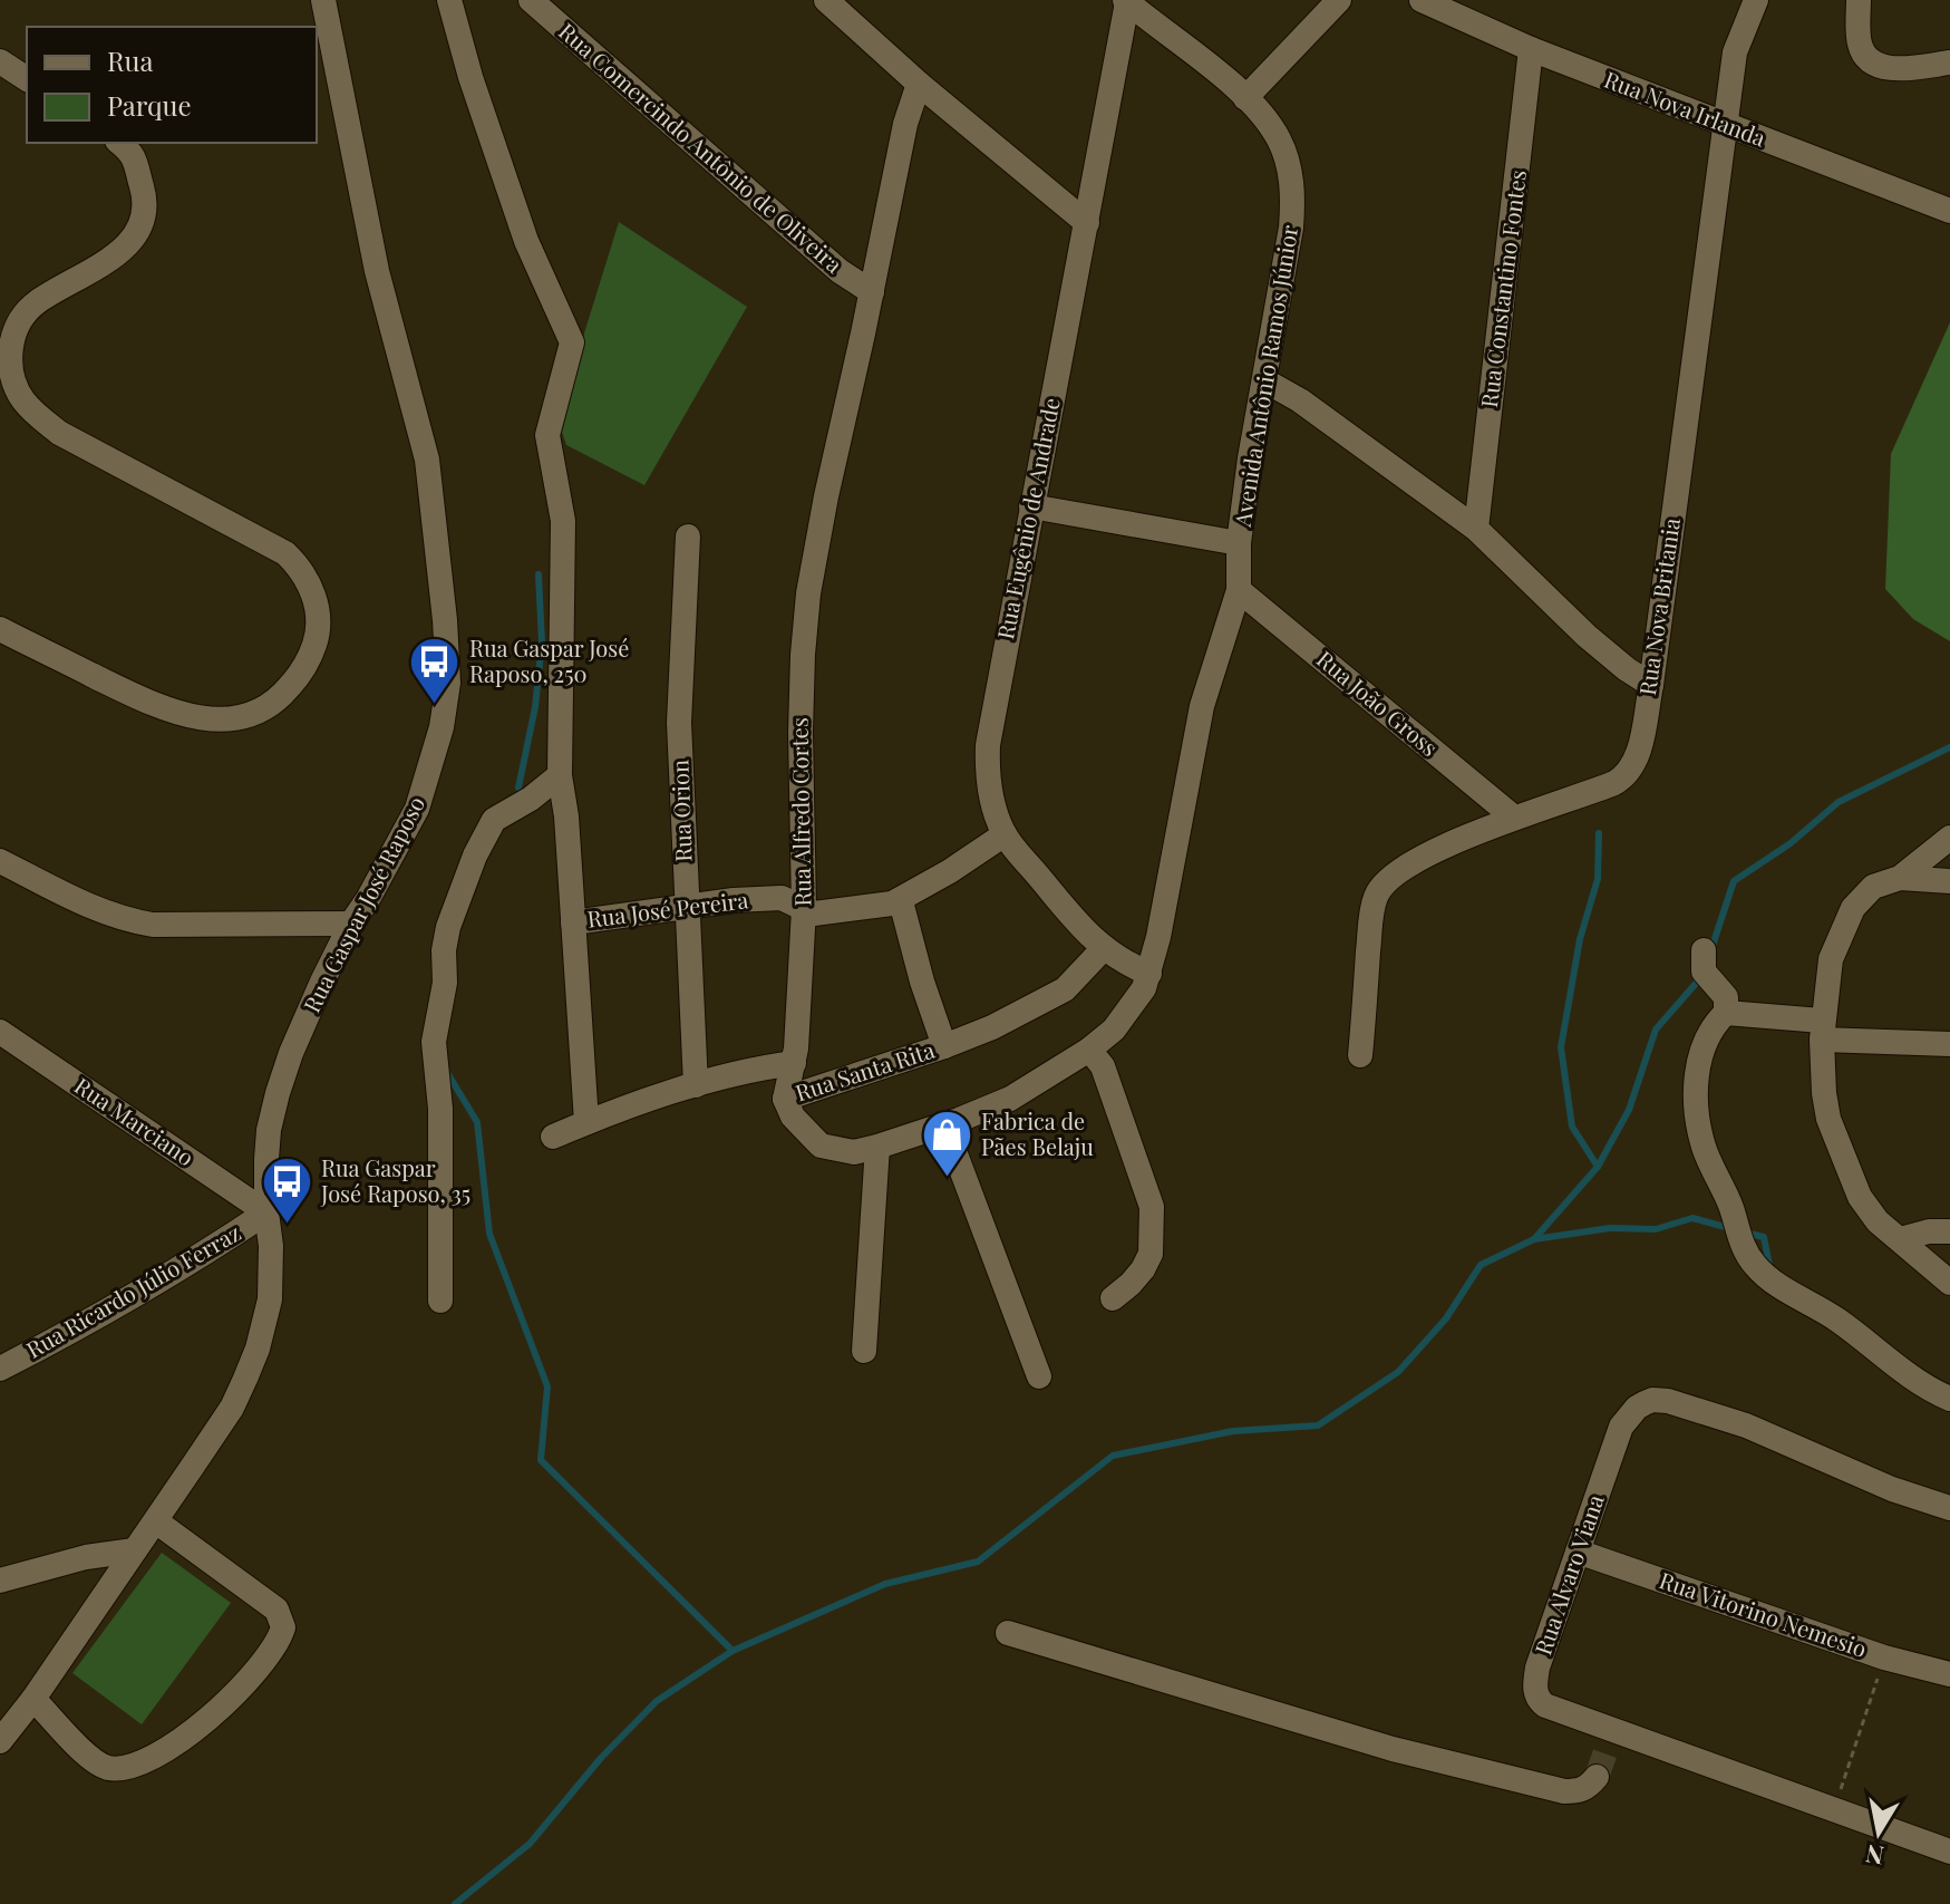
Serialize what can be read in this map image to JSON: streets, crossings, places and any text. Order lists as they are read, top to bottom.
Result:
{
  "streets": {
    "street": [
      "Rua Nova Irlanda",
      "Rua Comercindo Antônio de Oliveira",
      "Rua Constantino Fontes",
      "Avenida Antônio Ramos Júnior",
      "Rua Eugênio de Andrade",
      "Rua Nova Britania",
      "Rua João Gross",
      "Rua Orion",
      "Rua Alfredo Cortes",
      "Rua Gaspar José Raposo",
      "Rua José Pereira",
      "Rua Santa Rita",
      "Rua Marciano",
      "Rua Ricardo Júlio Ferraz",
      "Rua Alvaro Viana",
      "Rua Vitorino Nemesio"
    ]
  },
  "crossings": [
    ["Rua Nova Irlanda", "Rua Constantino Fontes"],
    ["Rua Nova Irlanda", "Rua Nova Britania"],
    ["Rua Comercindo Antônio de Oliveira", "Rua Alfredo Cortes"],
    ["Avenida Antônio Ramos Júnior", "Rua Eugênio de Andrade"],
    ["Avenida Antônio Ramos Júnior", "Rua João Gross"],
    ["Rua Eugênio de Andrade", "Rua José Pereira"],
    ["Rua Eugênio de Andrade", "Rua Santa Rita"],
    ["Rua Nova Britania", "Rua João Gross"],
    ["Rua Orion", "Rua José Pereira"],
    ["Rua Alfredo Cortes", "Rua José Pereira"],
    ["Rua Alfredo Cortes", "Rua Santa Rita"],
    ["Rua Gaspar José Raposo", "Rua Marciano"],
    ["Rua Gaspar José Raposo", "Rua Ricardo Júlio Ferraz"],
    ["Rua José Pereira", "Rua Santa Rita"],
    ["Rua Marciano", "Rua Ricardo Júlio Ferraz"],
    ["Rua Alvaro Viana", "Rua Vitorino Nemesio"]
  ],
  "places": {
    "bus stop": ["Rua Gaspar José Raposo, 250", "Rua Gaspar José Raposo, 35"],
    "shop": ["Fabrica de Pães Belaju"]
  },
  "legend": ["Rua", "Parque"],
  "north": "bottom"
}
